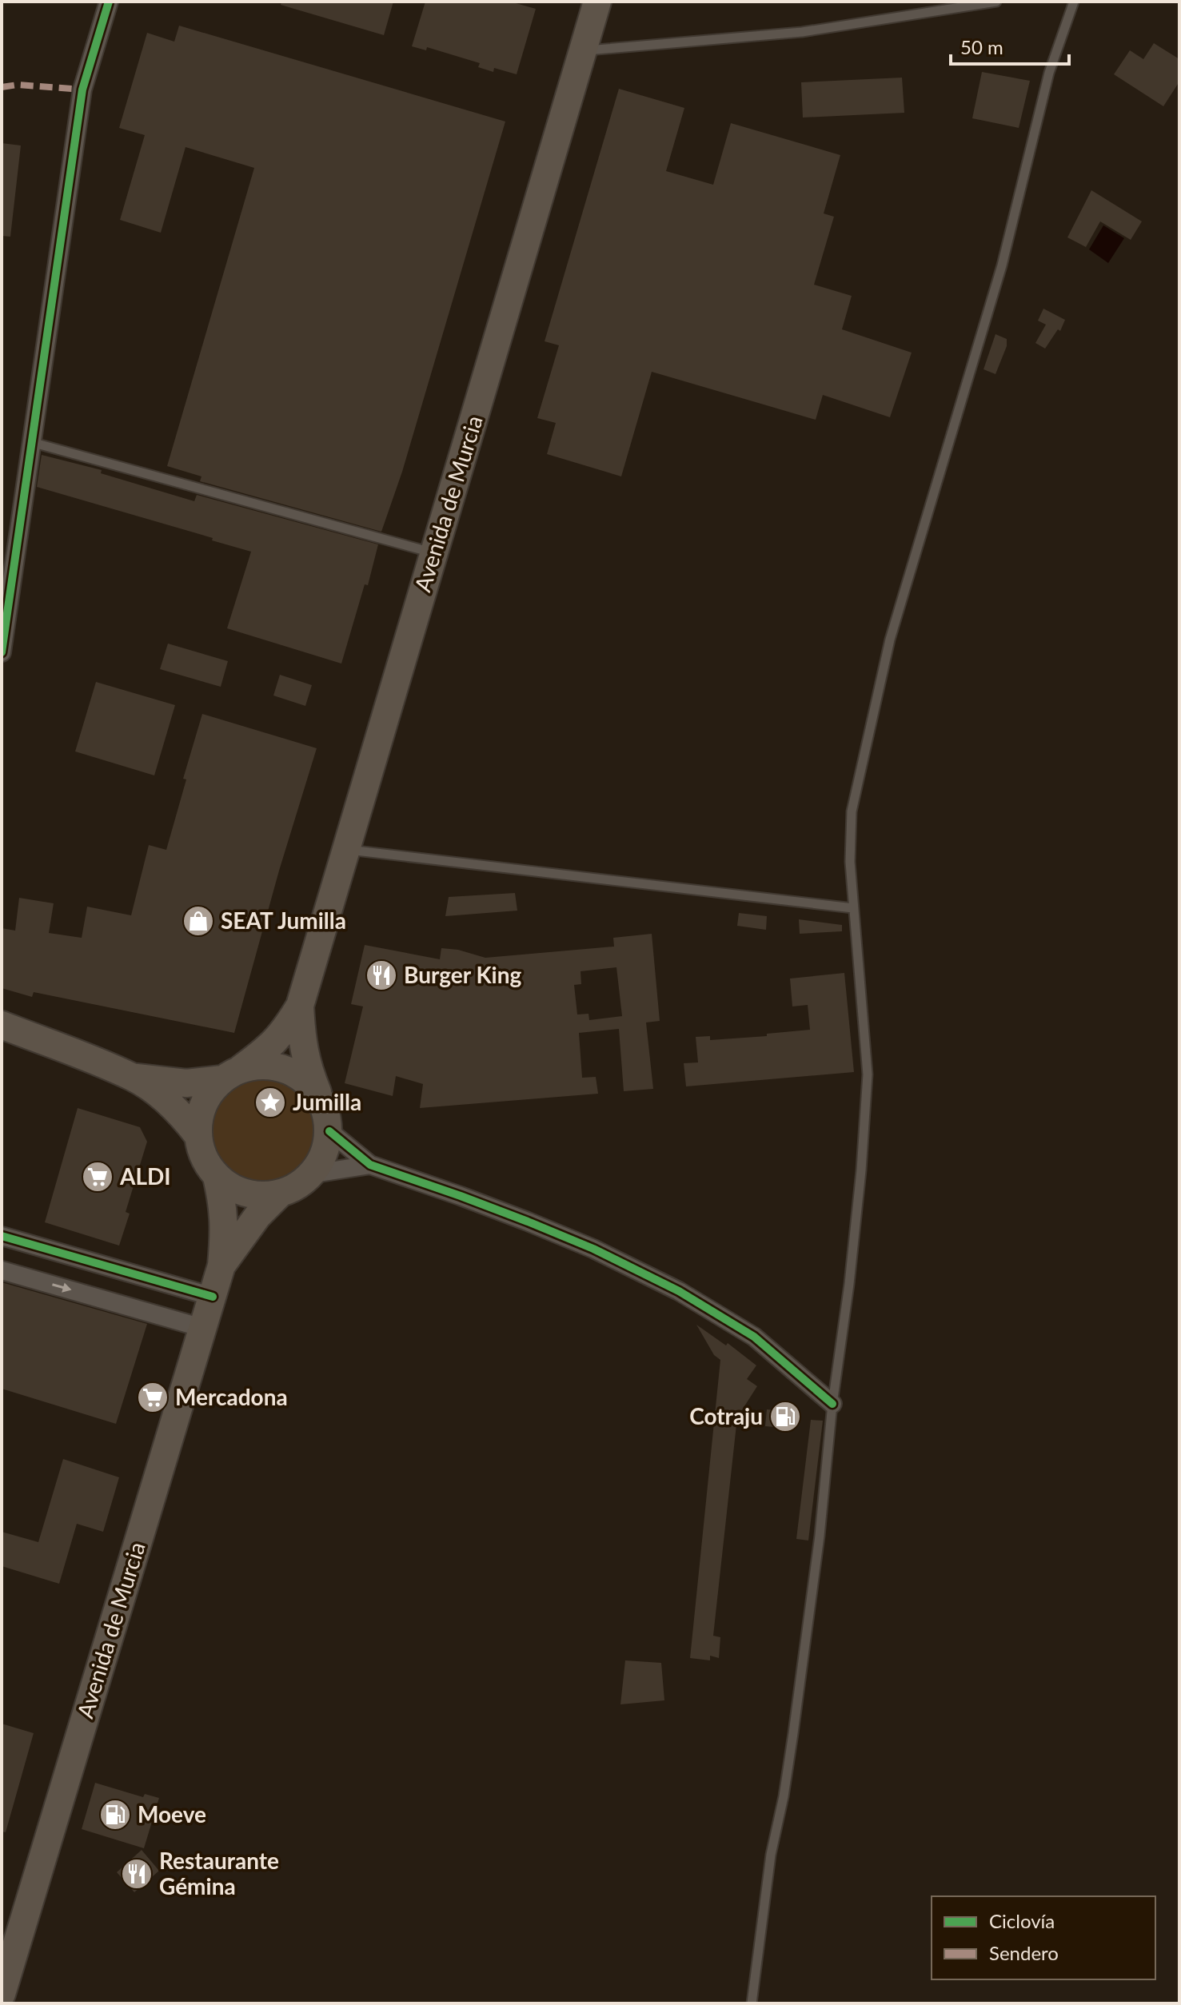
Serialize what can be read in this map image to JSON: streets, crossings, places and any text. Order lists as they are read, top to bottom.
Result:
{
  "streets": {
    "main road": ["Avenida de Murcia"]
  },
  "places": {
    "shop": ["SEAT Jumilla"],
    "restaurant": ["Burger King", "Restaurante Gémina"],
    "place": ["Jumilla"],
    "supermarket": ["ALDI", "Mercadona"],
    "fuel station": ["Cotraju", "Moeve"]
  },
  "legend": ["Ciclovía", "Sendero"],
  "scale_bar": "50 m"
}
